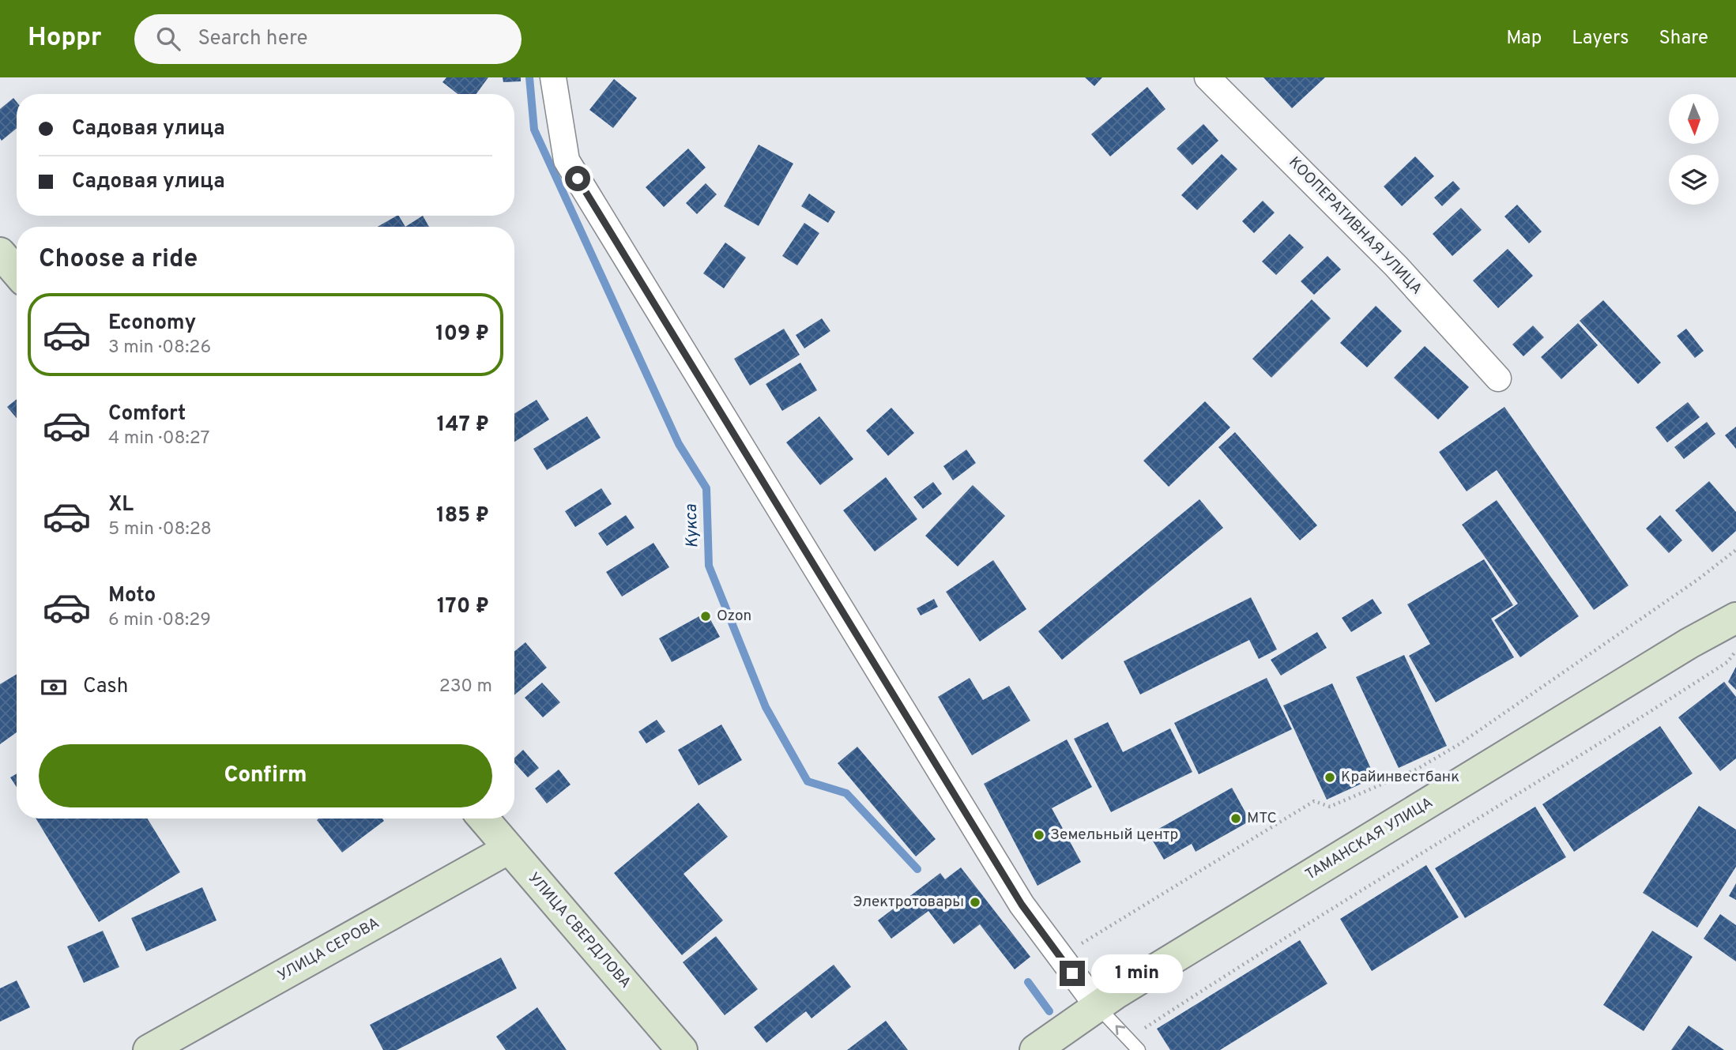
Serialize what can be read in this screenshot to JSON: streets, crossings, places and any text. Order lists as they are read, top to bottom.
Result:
{
  "streets": {
    "street": [
      "КООПЕРАТИВНАЯ УЛИЦА",
      "ТАМАНСКАЯ УЛИЦА",
      "УЛИЦА СВЕРДЛОВА",
      "УЛИЦА СЕРОВА"
    ]
  },
  "crossings": [
    ["УЛИЦА СВЕРДЛОВА", "УЛИЦА СЕРОВА"]
  ],
  "water": ["Кукса"],
  "places": [
    "Ozon",
    "Крайинвестбанк",
    "МТС",
    "Земельный центр",
    "Электротовары"
  ],
  "north": "bottom",
  "page": {
    "header": "Hoppr",
    "search": "Search here",
    "nav": ["Map", "Layers", "Share"],
    "banner": ["Садовая улица", "Садовая улица"],
    "heading": "Choose a ride",
    "list": [
      {
        "name": "Economy",
        "note": "3 min · 08:26",
        "value": "109 ₽"
      },
      {
        "name": "Comfort",
        "note": "4 min · 08:27",
        "value": "147 ₽"
      },
      {
        "name": "XL",
        "note": "5 min · 08:28",
        "value": "185 ₽"
      },
      {
        "name": "Moto",
        "note": "6 min · 08:29",
        "value": "170 ₽"
      }
    ],
    "pay": ["Cash", "230 m"],
    "buttons": "Confirm",
    "bubble": "1 min"
  }
}
